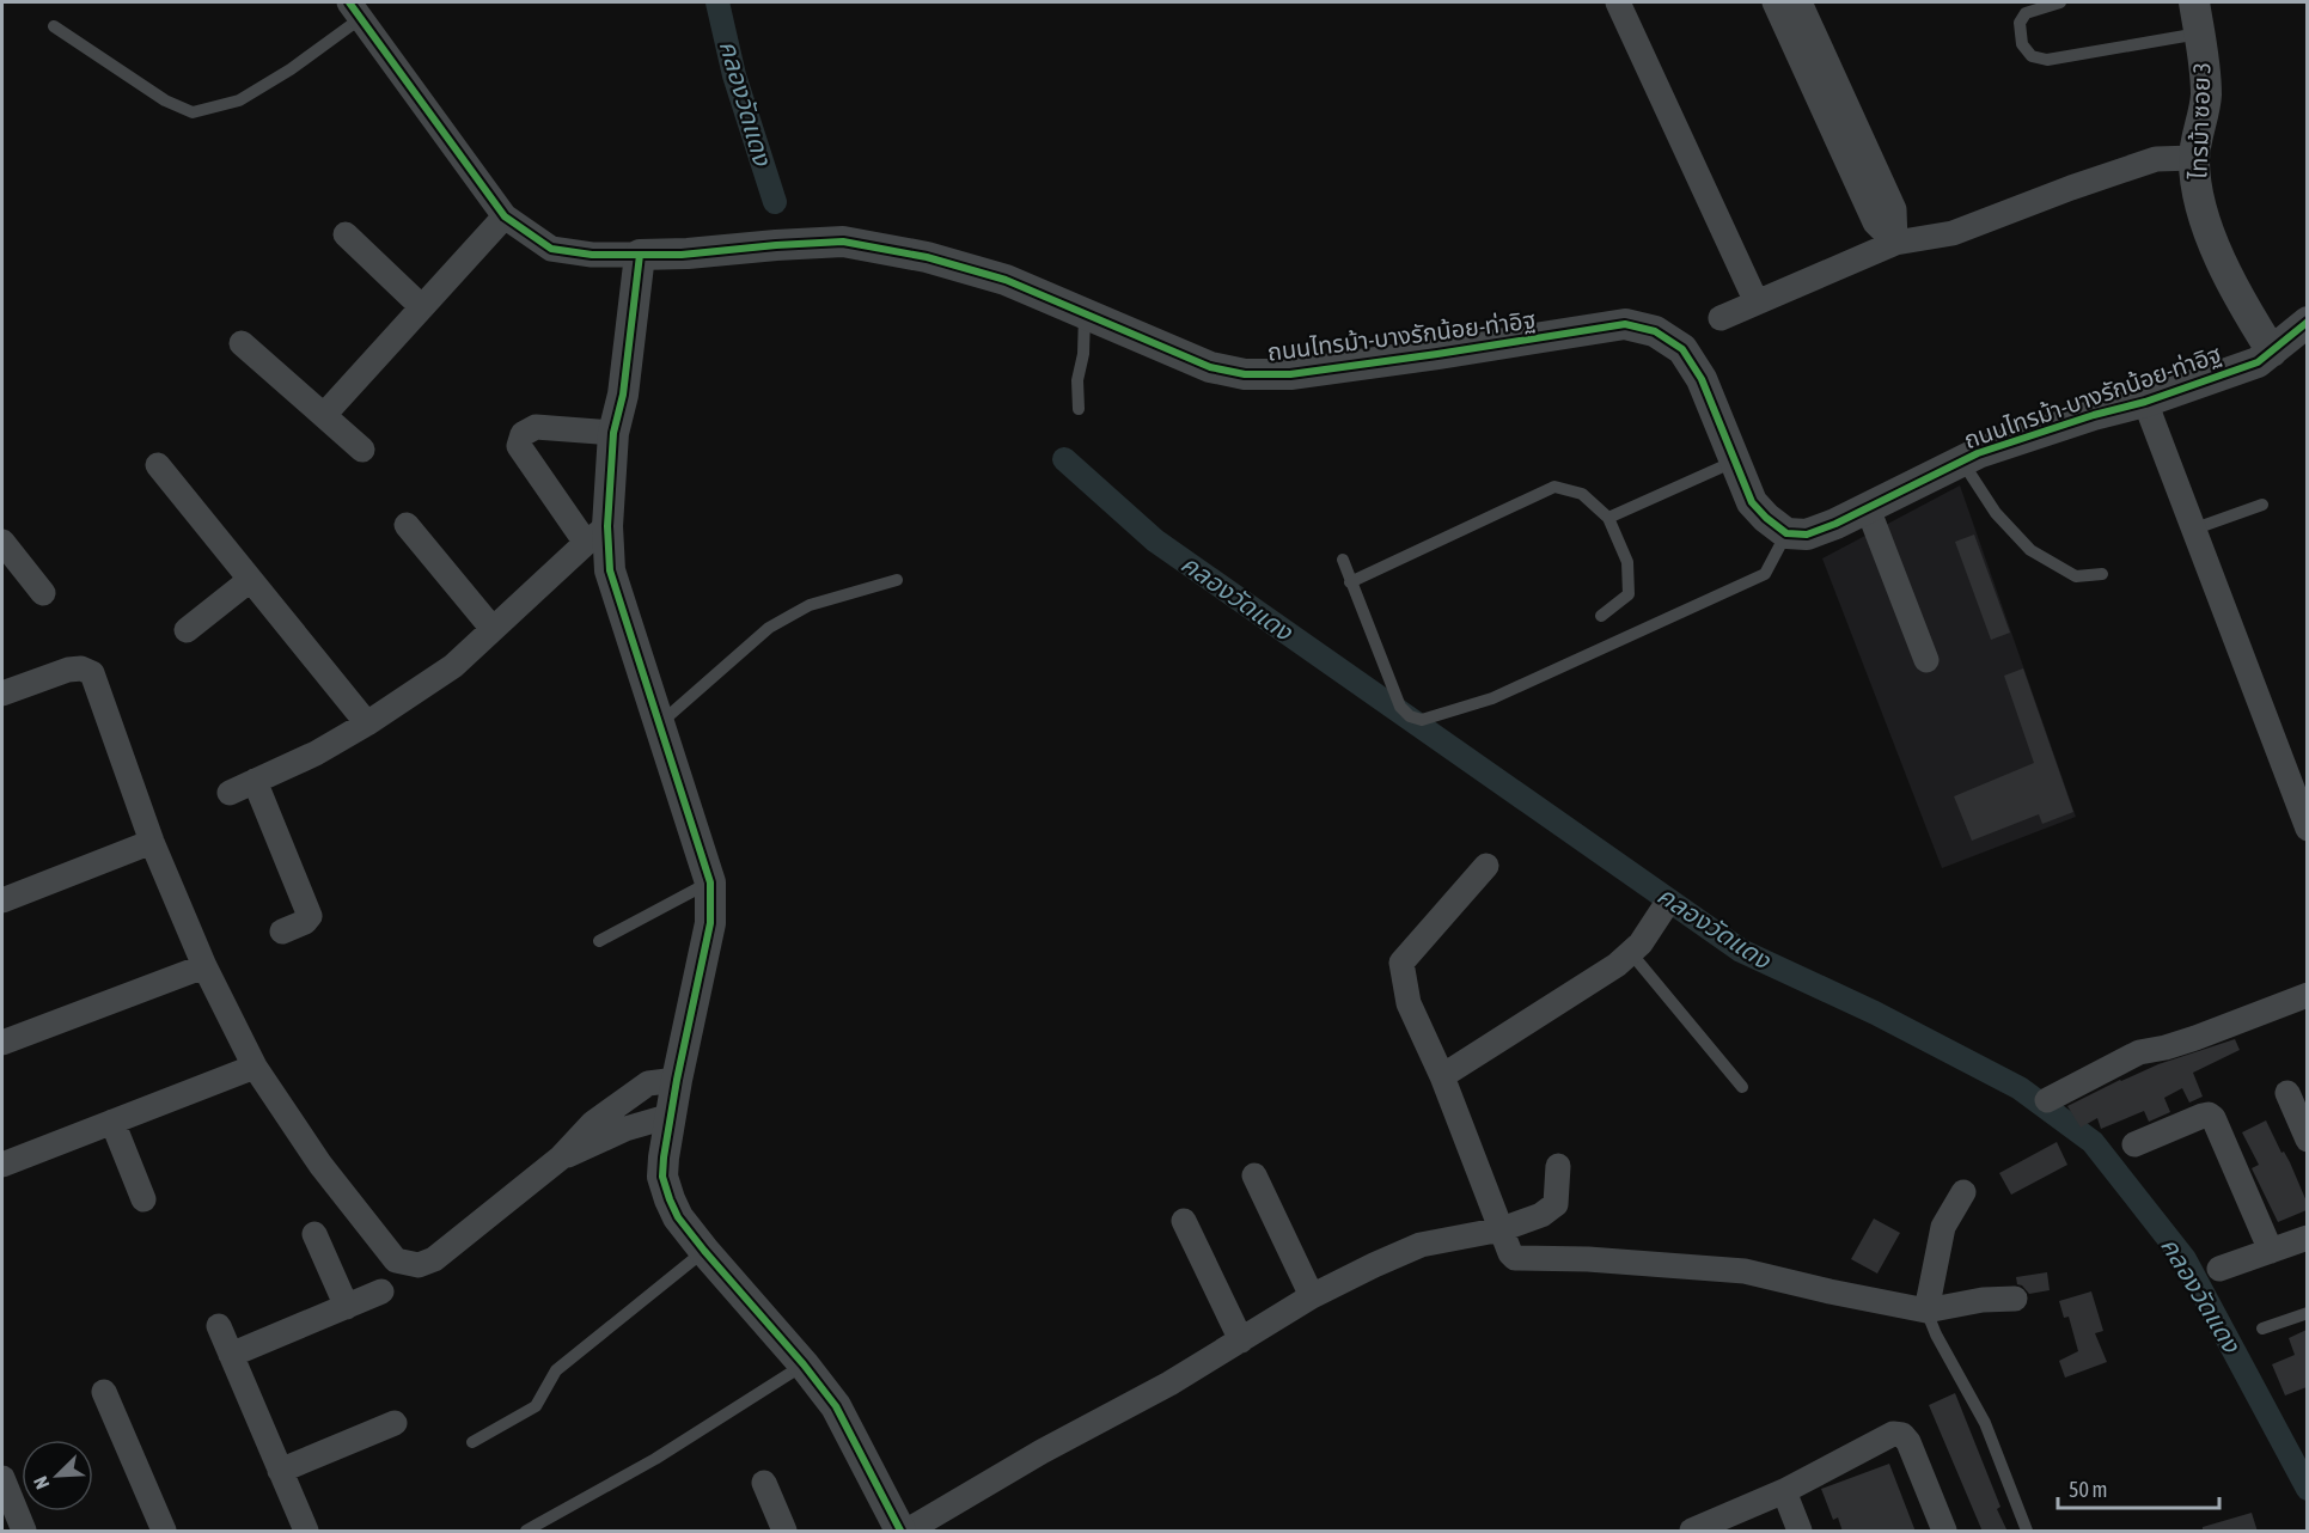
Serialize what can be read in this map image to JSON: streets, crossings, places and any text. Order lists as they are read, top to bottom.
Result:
{
  "streets": {
    "street": ["ไทรม้า ซอย 3", "ถนนไทรม้า-บางรักน้อย-ท่าอิฐ"]
  },
  "crossings": [
    ["ไทรม้า ซอย 3", "ถนนไทรม้า-บางรักน้อย-ท่าอิฐ"]
  ],
  "water": ["คลองวัดแดง"],
  "scale_bar": "50 m",
  "north": "bottom left"
}
